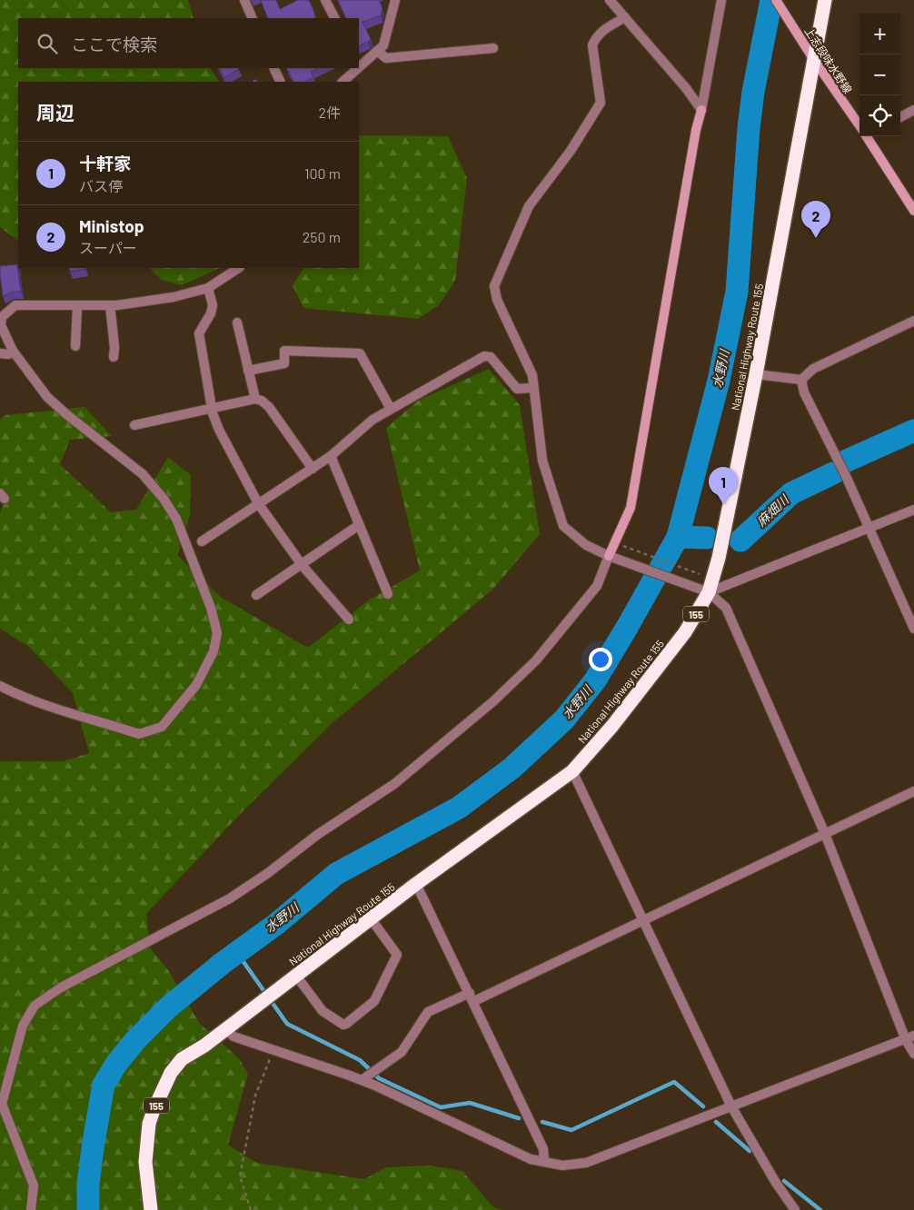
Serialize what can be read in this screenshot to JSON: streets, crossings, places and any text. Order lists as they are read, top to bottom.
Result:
{
  "streets": {
    "highway": ["National Highway Route 155", "155"],
    "street": ["上志段味水野線"]
  },
  "crossings": [
    ["上志段味水野線", "National Highway Route 155"]
  ],
  "water": ["水野川", "麻畑川"],
  "page": {
    "map_buttons": ["+", "−"],
    "search": "ここで検索",
    "heading": ["周辺", "2件"],
    "list": [
      {
        "mark": "1",
        "name": "十軒家",
        "note": "バス停",
        "value": "100 m"
      },
      {
        "mark": "2",
        "name": "Ministop",
        "note": "スーパー",
        "value": "250 m"
      }
    ],
    "pins": ["2", "1"]
  }
}
